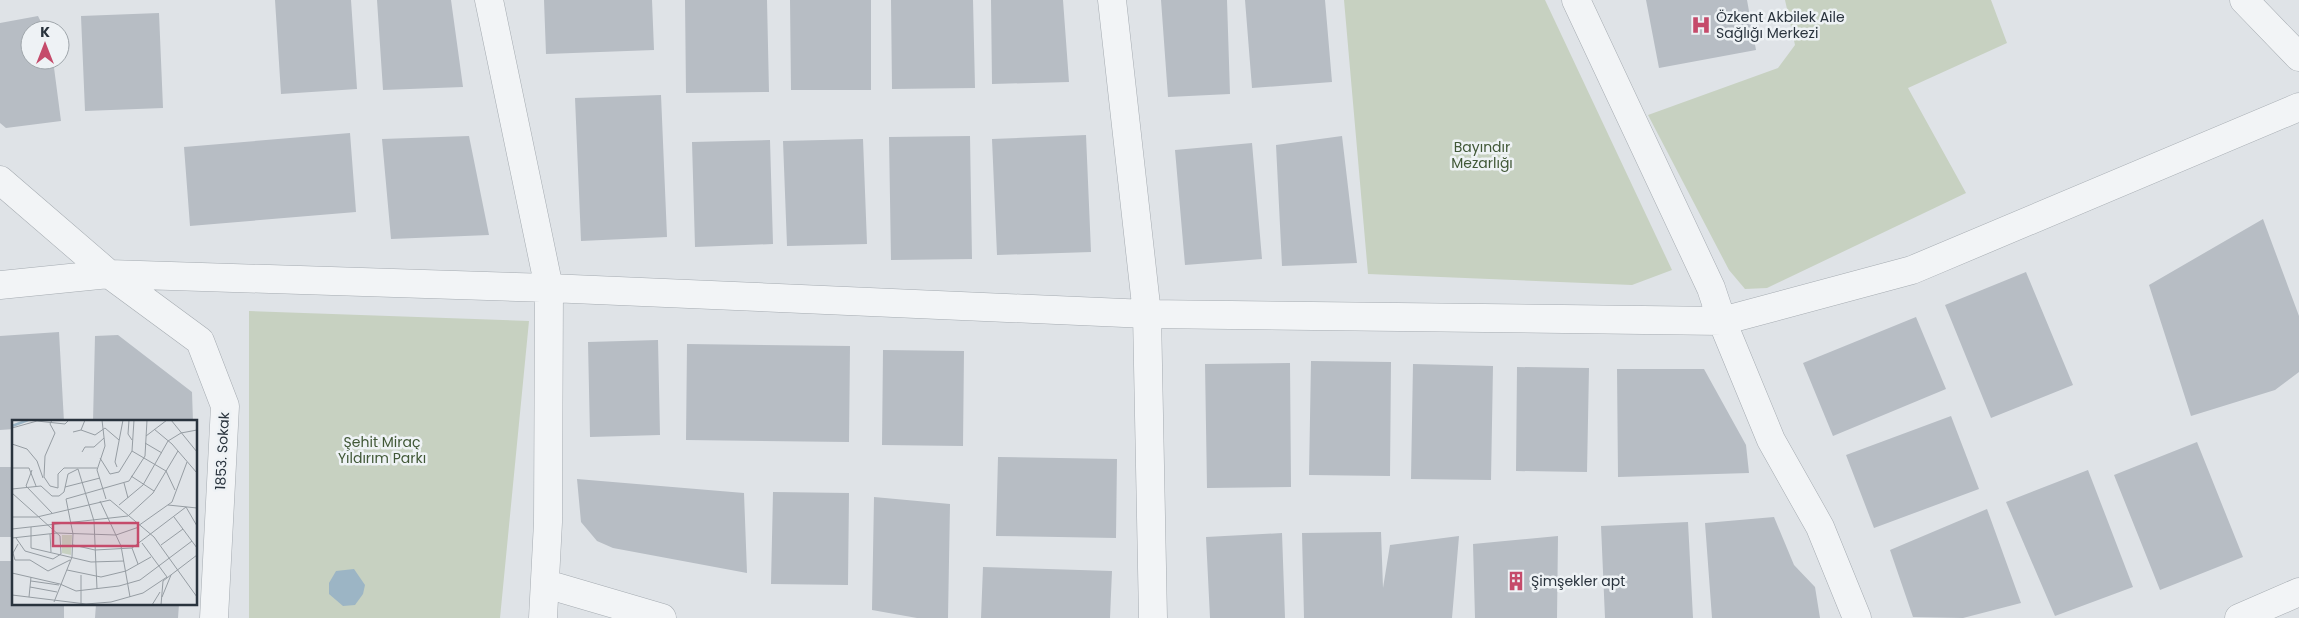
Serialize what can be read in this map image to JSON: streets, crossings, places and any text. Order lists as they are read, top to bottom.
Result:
{
  "streets": {
    "street": ["1853. Sokak"]
  },
  "parks": ["Bayındır Mezarlığı", "Şehit Miraç Yıldırım Parkı"],
  "places": {
    "hospital": ["Özkent Akbilek Aile Sağlığı Merkezi"],
    "building": ["Şimşekler apt"]
  },
  "north": "top"
}
